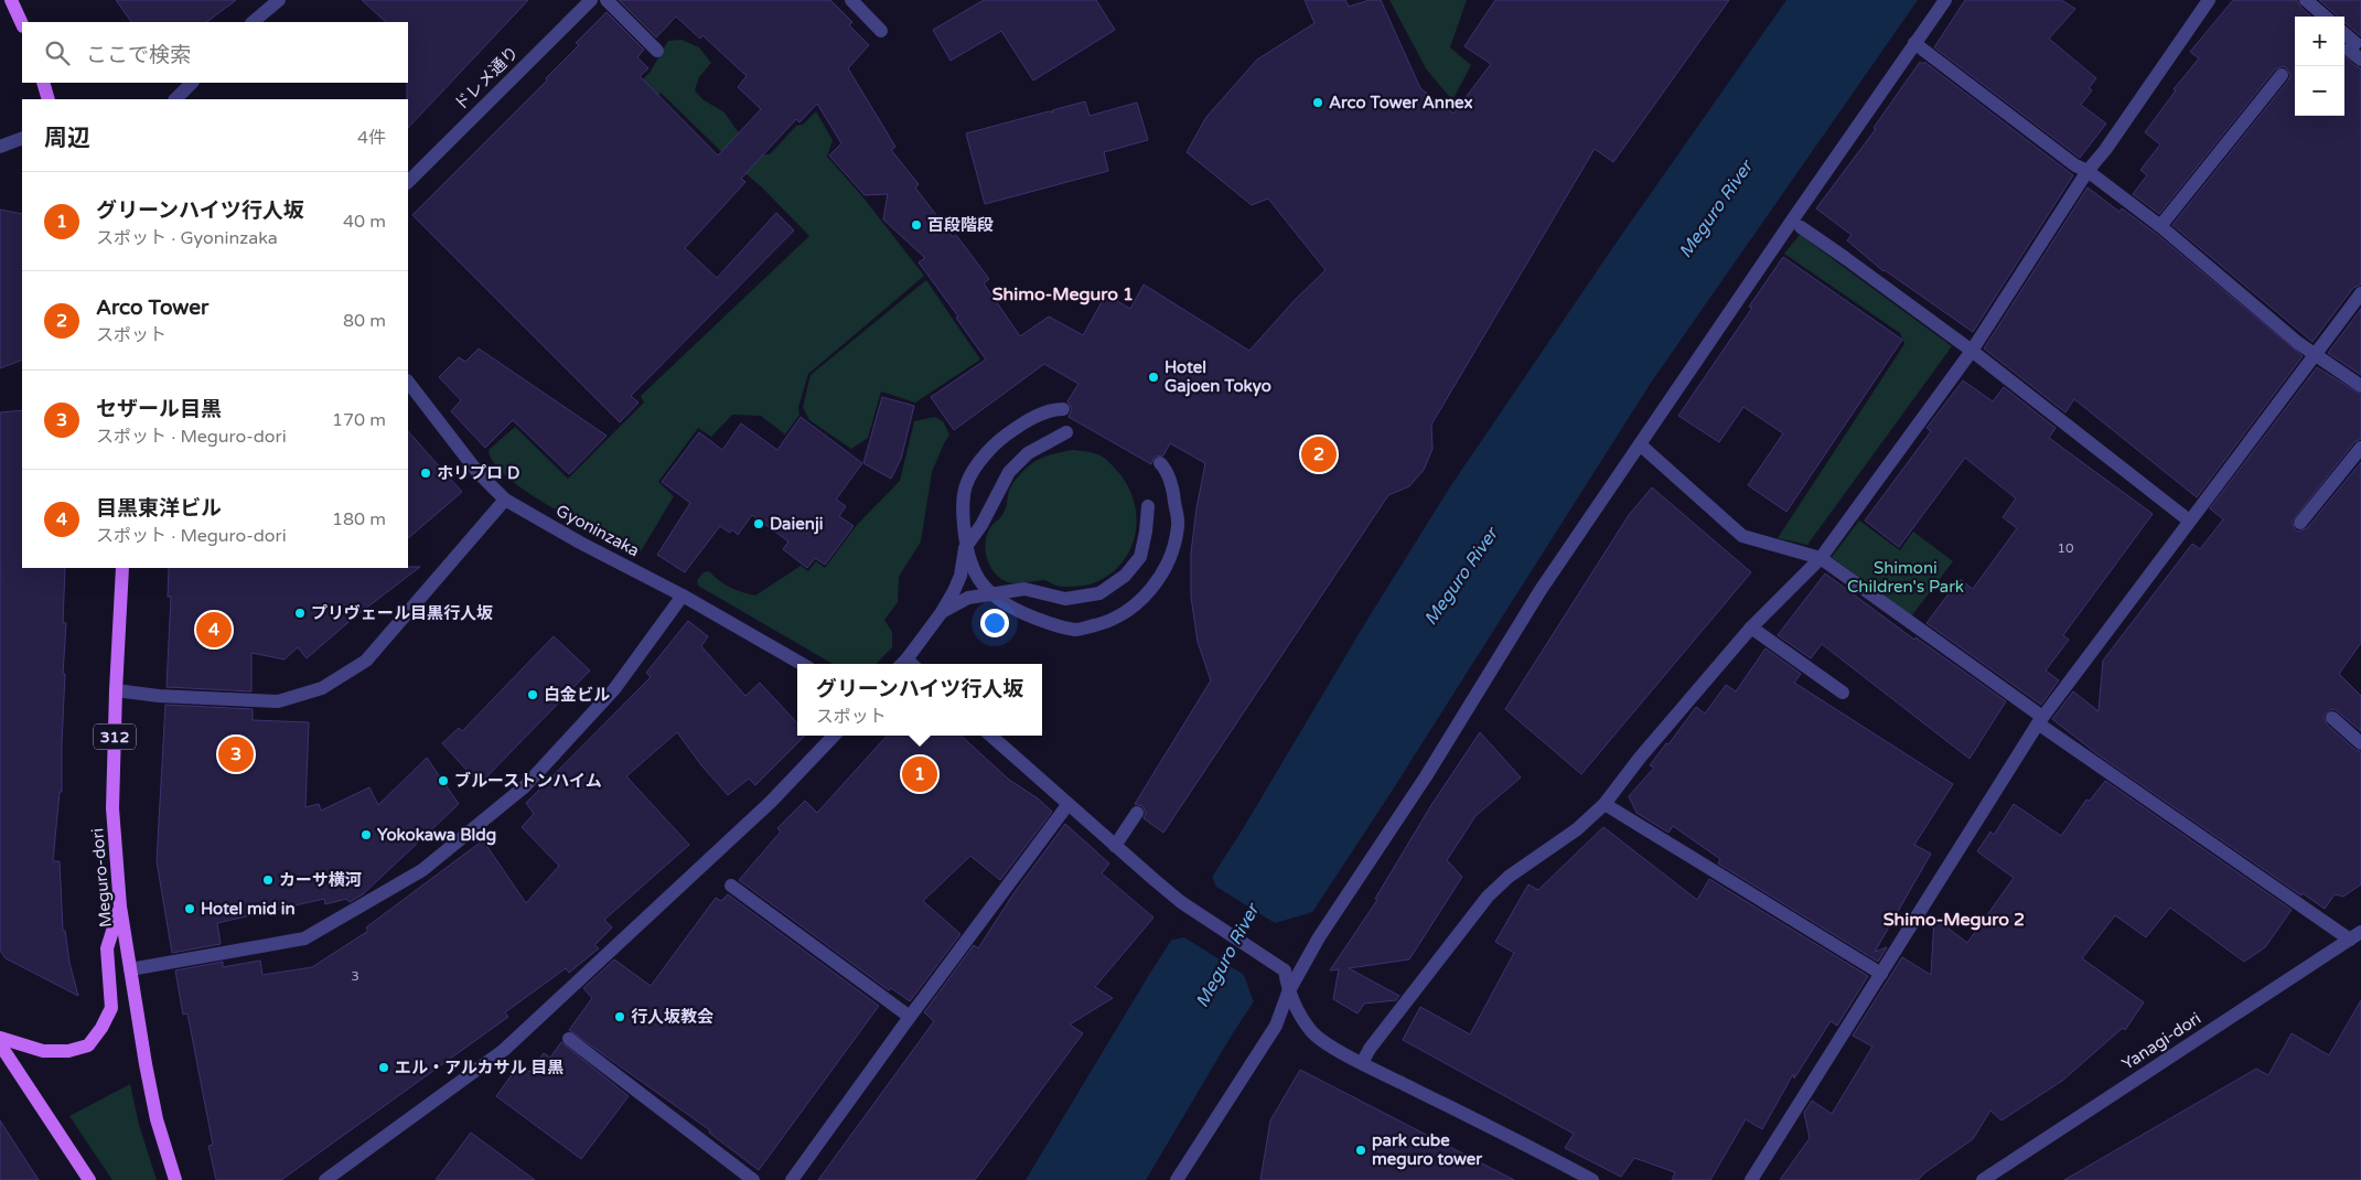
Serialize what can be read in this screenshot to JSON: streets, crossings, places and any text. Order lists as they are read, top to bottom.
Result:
{
  "streets": {
    "main road": ["312", "Meguro-dori"],
    "street": ["ドレメ通り", "Gyoninzaka", "Yanagi-dori"]
  },
  "districts": ["Shimo-Meguro 1", "Shimo-Meguro 2"],
  "water": ["Meguro River"],
  "parks": ["Shimoni Children's Park"],
  "places": [
    "Arco Tower Annex",
    "百段階段",
    "Hotel Gajoen Tokyo",
    "ホリプロ D",
    "Daienji",
    "プリヴェール目黒行人坂",
    "白金ビル",
    "ブルーストンハイム",
    "Yokokawa Bldg",
    "カーサ横河",
    "Hotel mid in",
    "行人坂教会",
    "エル・アルカサル 目黒",
    "park cube meguro tower"
  ],
  "house_numbers": ["10", "3"],
  "page": {
    "map_buttons": ["+", "−"],
    "search": "ここで検索",
    "heading": ["周辺", "4件"],
    "list": [
      {
        "mark": "1",
        "name": "グリーンハイツ行人坂",
        "note": "スポット · Gyoninzaka",
        "value": "40 m"
      },
      {
        "mark": "2",
        "name": "Arco Tower",
        "note": "スポット",
        "value": "80 m"
      },
      {
        "mark": "3",
        "name": "セザール目黒",
        "note": "スポット · Meguro-dori",
        "value": "170 m"
      },
      {
        "mark": "4",
        "name": "目黒東洋ビル",
        "note": "スポット · Meguro-dori",
        "value": "180 m"
      }
    ],
    "pins": [
      "2",
      "4",
      "3",
      "1"
    ],
    "popup": ["グリーンハイツ行人坂", "スポット"]
  }
}
